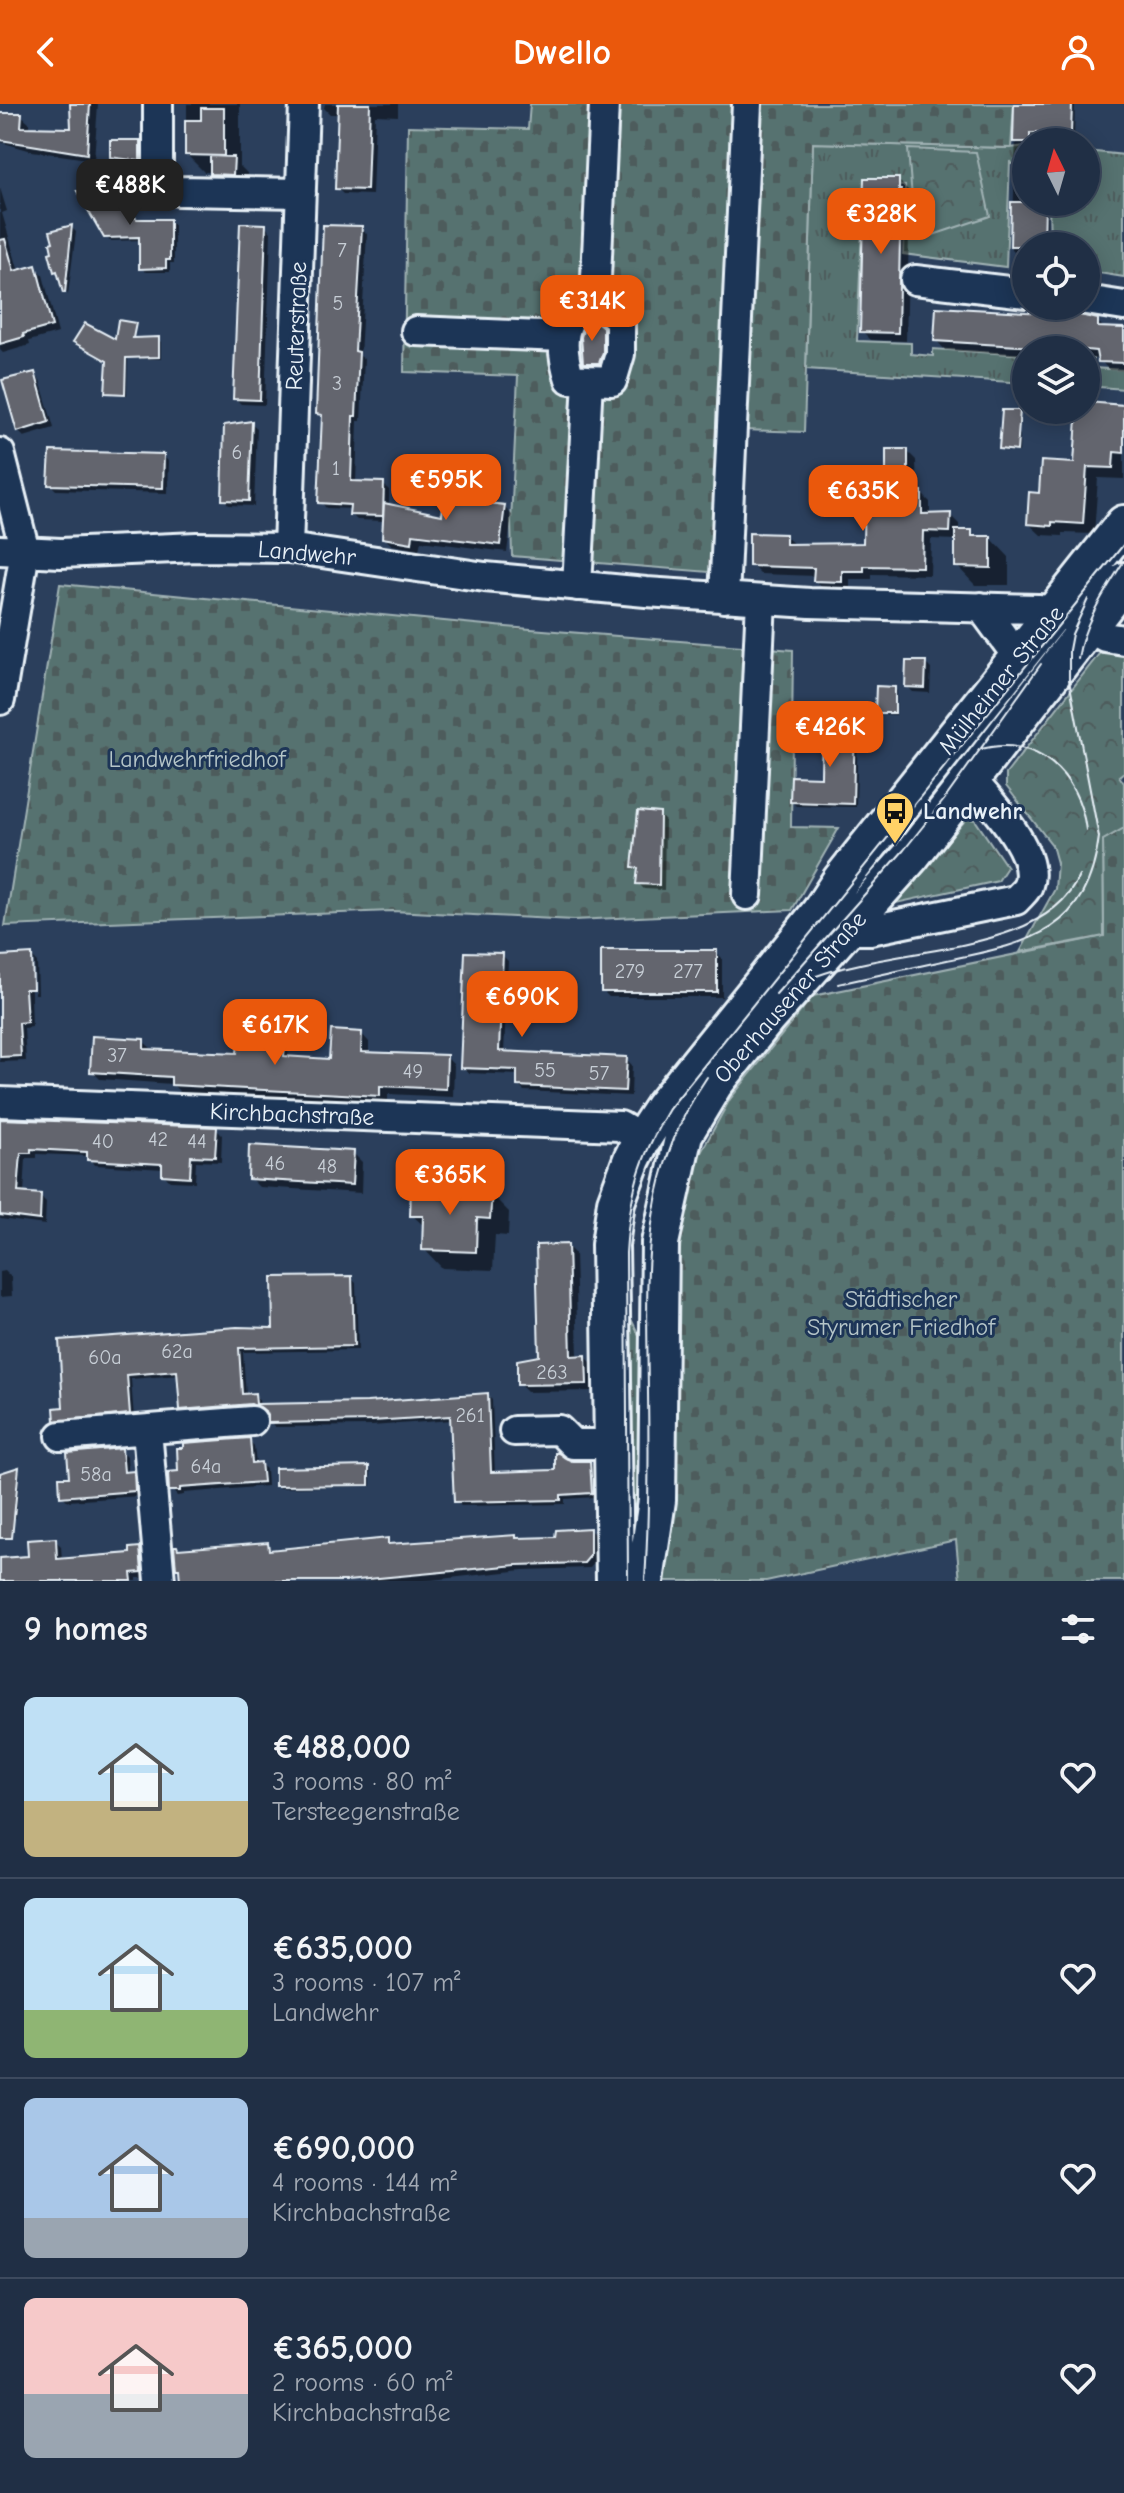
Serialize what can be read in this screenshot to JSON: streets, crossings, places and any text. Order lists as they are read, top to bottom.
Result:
{
  "streets": {
    "main road": ["Mülheimer Straße", "Oberhausener Straße"],
    "street": ["Reuterstraße", "Landwehr", "Kirchbachstraße"]
  },
  "crossings": [
    ["Reuterstraße", "Landwehr"],
    ["Landwehr", "Mülheimer Straße"],
    ["Mülheimer Straße", "Oberhausener Straße"],
    ["Oberhausener Straße", "Kirchbachstraße"]
  ],
  "parks": ["Landwehrfriedhof", "Städtischer Styrumer Friedhof"],
  "places": {
    "bus stop": ["Landwehr"]
  },
  "house_numbers": [
    "7",
    "5",
    "3",
    "6",
    "1",
    "279",
    "277",
    "37",
    "55",
    "49",
    "57",
    "42",
    "40",
    "44",
    "46",
    "48",
    "62a",
    "60a",
    "263",
    "261",
    "64a",
    "58a"
  ],
  "north": "top",
  "page": {
    "header": "Dwello",
    "price": [
      "€488K",
      "€328K",
      "€314K",
      "€595K",
      "€635K",
      "€426K",
      "€690K",
      "€617K",
      "€365K"
    ],
    "heading": "9 homes",
    "list": [
      {
        "name": "€488,000",
        "note": "3 rooms · 80 m² · Tersteegenstraße"
      },
      {
        "name": "€635,000",
        "note": "3 rooms · 107 m² · Landwehr"
      },
      {
        "name": "€690,000",
        "note": "4 rooms · 144 m² · Kirchbachstraße"
      },
      {
        "name": "€365,000",
        "note": "2 rooms · 60 m² · Kirchbachstraße"
      }
    ]
  }
}
